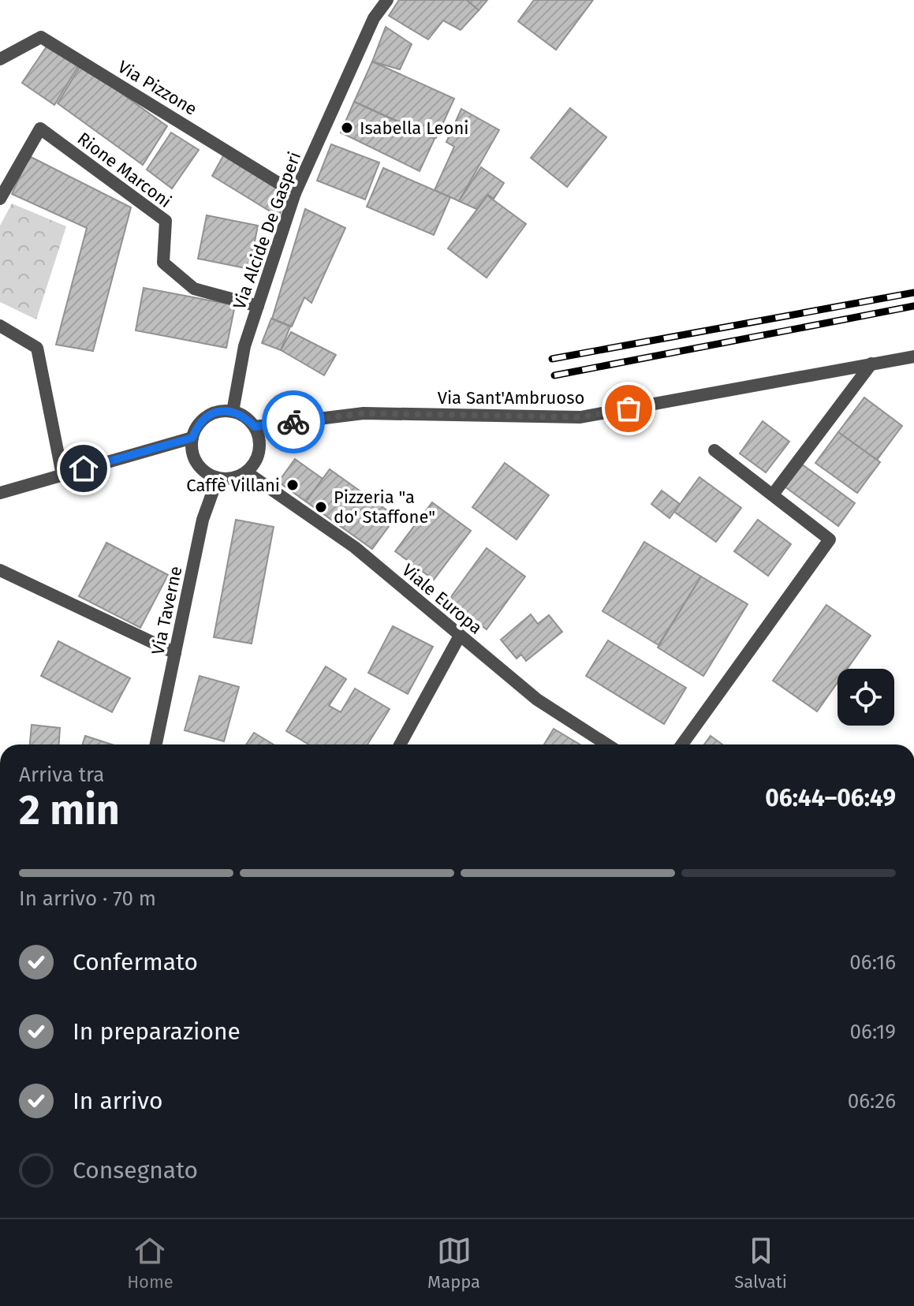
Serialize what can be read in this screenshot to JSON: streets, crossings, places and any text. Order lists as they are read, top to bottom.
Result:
{
  "streets": {
    "street": [
      "Via Pizzone",
      "Rione Marconi",
      "Via Alcide De Gasperi",
      "Via Sant'Ambruoso",
      "Viale Europa",
      "Via Taverne"
    ]
  },
  "crossings": [
    ["Via Pizzone", "Via Alcide De Gasperi"],
    ["Rione Marconi", "Via Alcide De Gasperi"],
    ["Via Alcide De Gasperi", "Via Sant'Ambruoso"],
    ["Via Alcide De Gasperi", "Viale Europa"],
    ["Via Alcide De Gasperi", "Via Taverne"],
    ["Via Sant'Ambruoso", "Viale Europa"],
    ["Via Sant'Ambruoso", "Via Taverne"],
    ["Viale Europa", "Via Taverne"]
  ],
  "places": ["Isabella Leoni", "Caffè Villani", "Pizzeria \"a do' Staffone\""],
  "page": {
    "heading": ["2 min", "Arriva tra", "06:44–06:49"],
    "bar": "In arrivo · 70 m",
    "list": [
      ["Confermato", "06:16"],
      ["In preparazione", "06:19"],
      ["In arrivo", "06:26"],
      "Consegnato"
    ],
    "tabs": ["Home", "Mappa", "Salvati"]
  }
}
